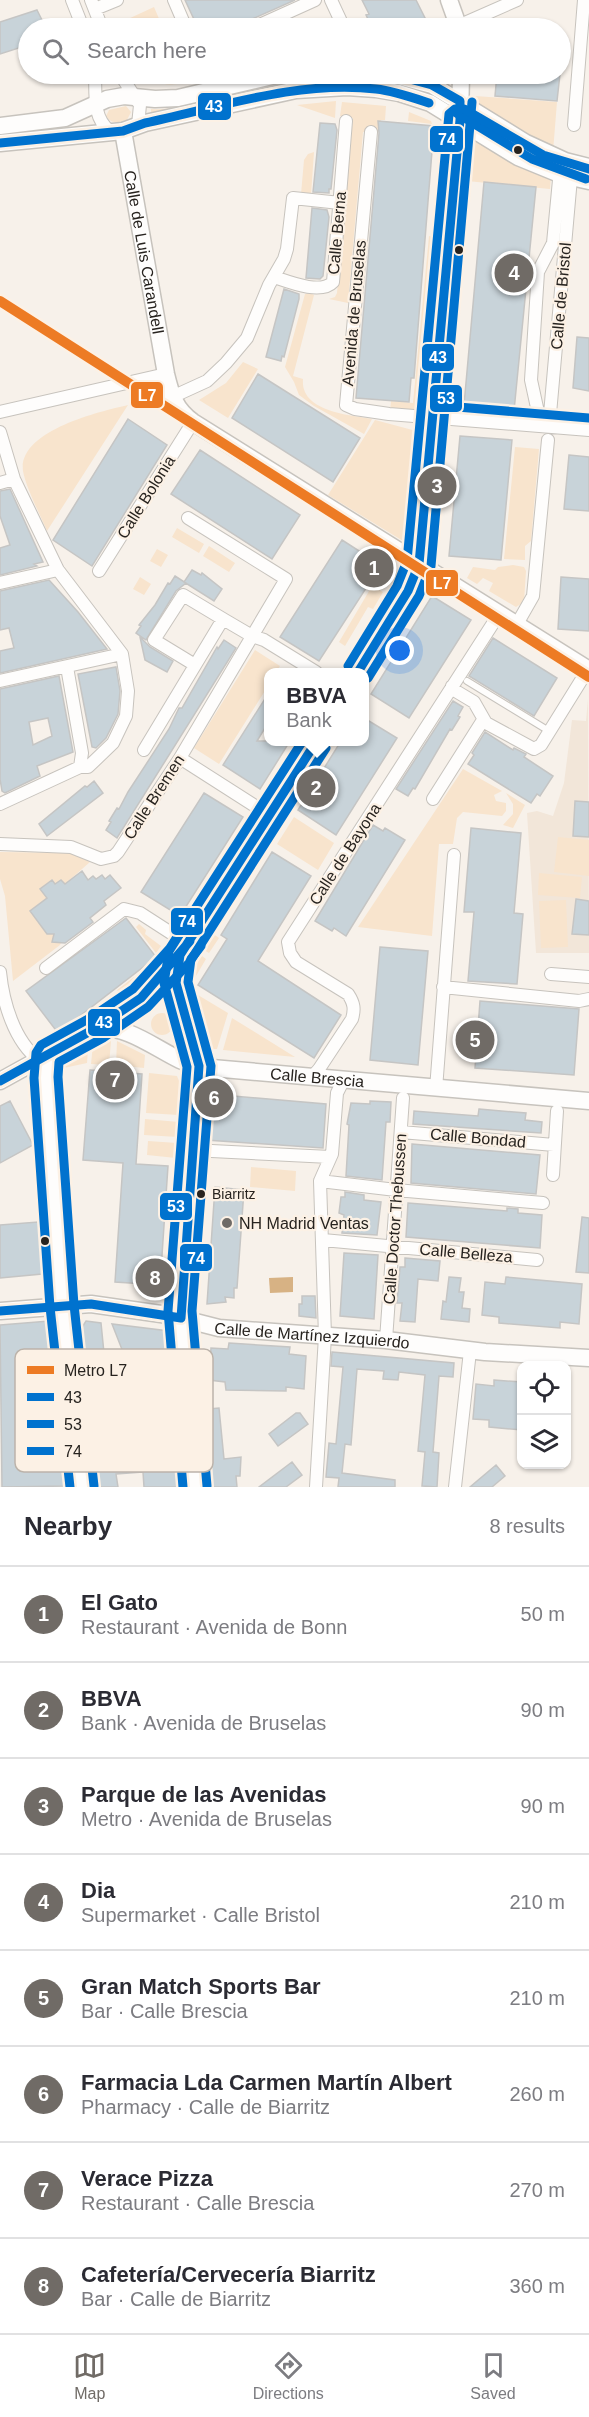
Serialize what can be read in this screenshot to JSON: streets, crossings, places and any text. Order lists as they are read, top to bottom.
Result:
{
  "streets": {
    "street": [
      "Calle Berna",
      "Calle de Luis Carandell",
      "Calle de Bristol",
      "Avenida de Bruselas",
      "Calle Bolonia",
      "Calle Bremen",
      "Calle de Bayona",
      "Calle Brescia",
      "Calle Bondad",
      "Calle Doctor Thebussen",
      "Calle Belleza",
      "Calle de Martínez Izquierdo"
    ]
  },
  "crossings": [
    ["Calle de Bayona", "Calle Brescia"],
    ["Calle Bondad", "Calle Doctor Thebussen"],
    ["Calle Doctor Thebussen", "Calle Belleza"],
    ["Calle Doctor Thebussen", "Calle de Martínez Izquierdo"]
  ],
  "places": ["Biarritz", "NH Madrid Ventas"],
  "lines": [
    "transit line 43",
    "transit line 53",
    "transit line 74",
    "metro line L7"
  ],
  "legend": [
    "Metro L7",
    "43",
    "53",
    "74"
  ],
  "page": {
    "search": "Search here",
    "pins": [
      "4",
      "3",
      "1",
      "2",
      "5",
      "7",
      "6",
      "8"
    ],
    "popup": ["BBVA", "Bank"],
    "heading": ["Nearby", "8 results"],
    "list": [
      {
        "mark": "1",
        "name": "El Gato",
        "note": "Restaurant · Avenida de Bonn",
        "value": "50 m"
      },
      {
        "mark": "2",
        "name": "BBVA",
        "note": "Bank · Avenida de Bruselas",
        "value": "90 m"
      },
      {
        "mark": "3",
        "name": "Parque de las Avenidas",
        "note": "Metro · Avenida de Bruselas",
        "value": "90 m"
      },
      {
        "mark": "4",
        "name": "Dia",
        "note": "Supermarket · Calle Bristol",
        "value": "210 m"
      },
      {
        "mark": "5",
        "name": "Gran Match Sports Bar",
        "note": "Bar · Calle Brescia",
        "value": "210 m"
      },
      {
        "mark": "6",
        "name": "Farmacia Lda Carmen Martín Albert",
        "note": "Pharmacy · Calle de Biarritz",
        "value": "260 m"
      },
      {
        "mark": "7",
        "name": "Verace Pizza",
        "note": "Restaurant · Calle Brescia",
        "value": "270 m"
      },
      {
        "mark": "8",
        "name": "Cafetería/Cervecería Biarritz",
        "note": "Bar · Calle de Biarritz",
        "value": "360 m"
      }
    ],
    "nav": ["Map", "Directions", "Saved"]
  }
}
